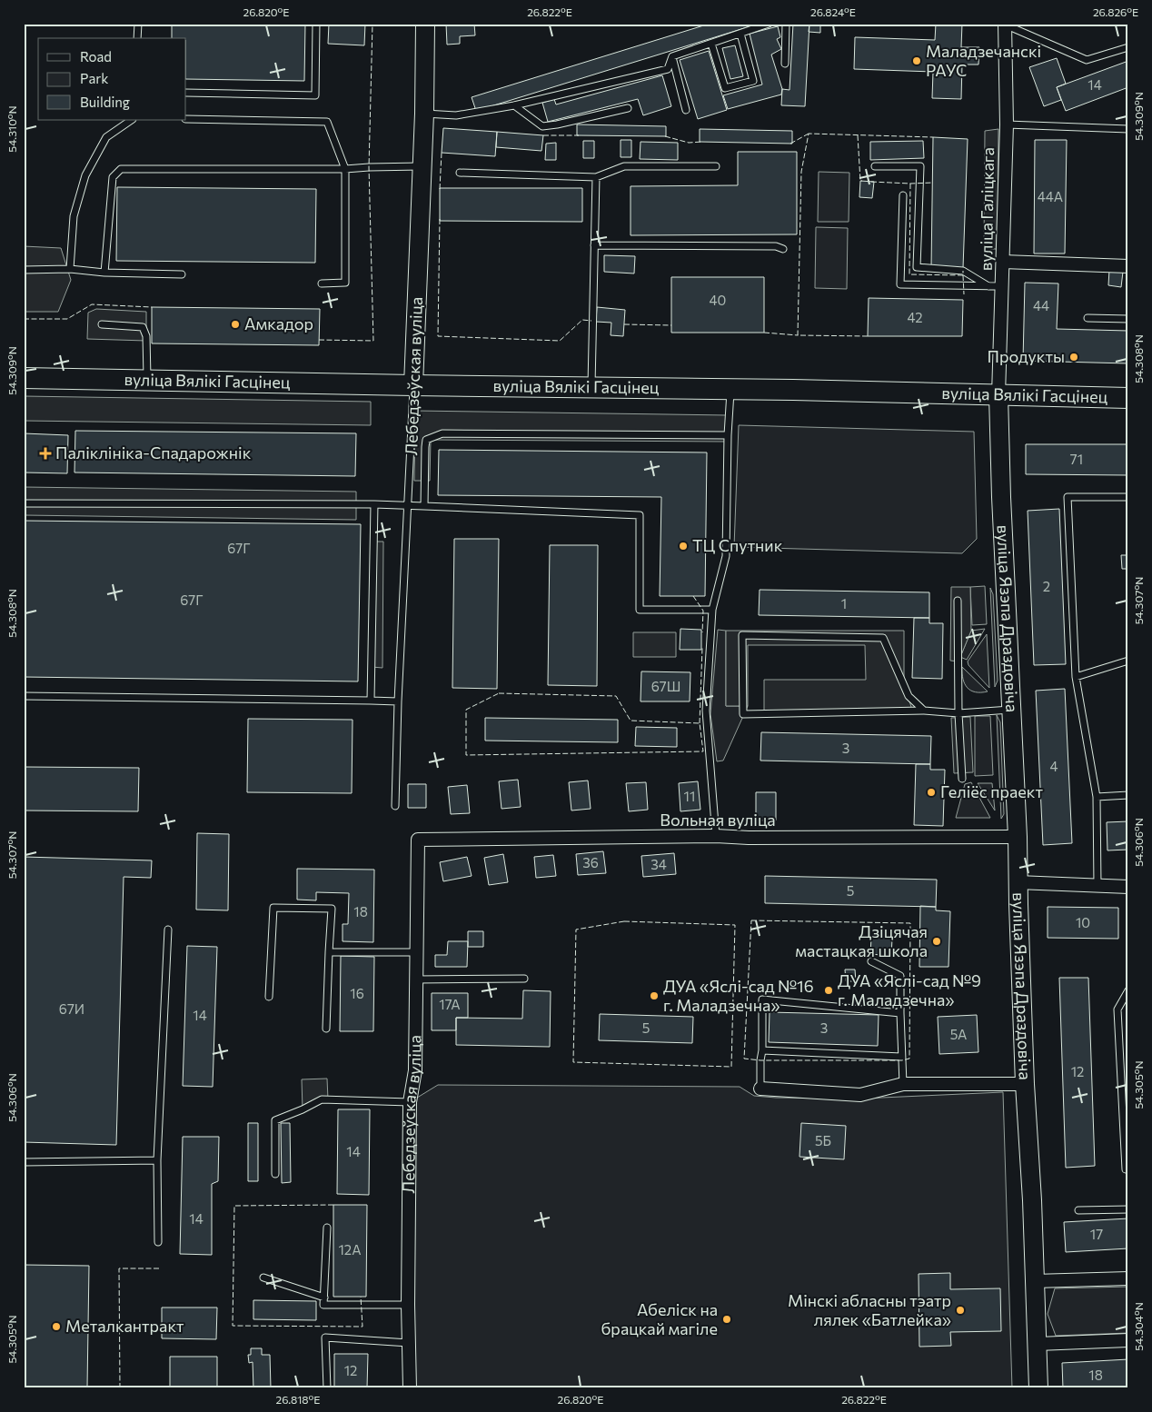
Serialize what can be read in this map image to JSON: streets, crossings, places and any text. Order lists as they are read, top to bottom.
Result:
{
  "streets": {
    "main road": ["вуліца Вялікі Гасцінец"],
    "street": [
      "вуліца Галіцкага",
      "Лебедзеўская вуліца",
      "вуліца Язэпа Драздовіча",
      "Вольная вуліца"
    ]
  },
  "crossings": [
    ["вуліца Галіцкага", "вуліца Вялікі Гасцінец"],
    ["вуліца Галіцкага", "вуліца Язэпа Драздовіча"],
    ["Лебедзеўская вуліца", "вуліца Вялікі Гасцінец"],
    ["Лебедзеўская вуліца", "Вольная вуліца"],
    ["вуліца Вялікі Гасцінец", "вуліца Язэпа Драздовіча"],
    ["вуліца Язэпа Драздовіча", "Вольная вуліца"]
  ],
  "places": {
    "other": [
      "Маладзечанскі РАУС",
      "Амкадор",
      "Продукты",
      "ТЦ Спутник",
      "Геліёс праект",
      "Дзіцячая мастацкая школа",
      "ДУА «Яслі-сад №9 г. Маладзечна»",
      "ДУА «Яслі-сад №16 г. Маладзечна»",
      "Мінскі абласны тэатр лялек «Батлейка»",
      "Абеліск на брацкай магіле",
      "Металкантракт"
    ],
    "health": ["Паліклініка-Спадарожнік"]
  },
  "house_numbers": [
    "14",
    "44А",
    "40",
    "44",
    "42",
    "71",
    "67Г",
    "2",
    "67Г",
    "1",
    "67Ш",
    "3",
    "4",
    "11",
    "36",
    "34",
    "5",
    "18",
    "10",
    "16",
    "17А",
    "67И",
    "14",
    "5",
    "3",
    "5А",
    "12",
    "5Б",
    "14",
    "14",
    "17",
    "12А",
    "12",
    "18"
  ],
  "legend": ["Road", "Park", "Building"],
  "coordinates": [
    "26.820°E",
    "26.822°E",
    "26.824°E",
    "26.826°E",
    "54.309°N",
    "54.310°N",
    "54.308°N",
    "54.307°N",
    "54.306°N",
    "54.305°N",
    "54.304°N",
    "26.818°E"
  ]
}
